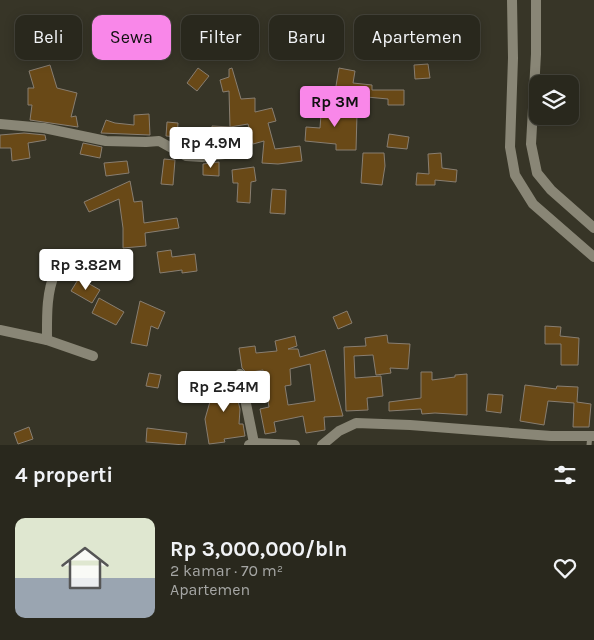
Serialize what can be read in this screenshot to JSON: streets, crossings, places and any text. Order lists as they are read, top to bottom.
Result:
{
  "page": {
    "chip": [
      "Beli",
      "Sewa",
      "Filter",
      "Baru",
      "Apartemen"
    ],
    "price": [
      "Rp 3M",
      "Rp 4.9M",
      "Rp 3.82M",
      "Rp 2.54M"
    ],
    "heading": "4 properti",
    "list": [
      {
        "name": "Rp 3,000,000/bln",
        "note": "2 kamar · 70 m² · Apartemen"
      }
    ]
  }
}
